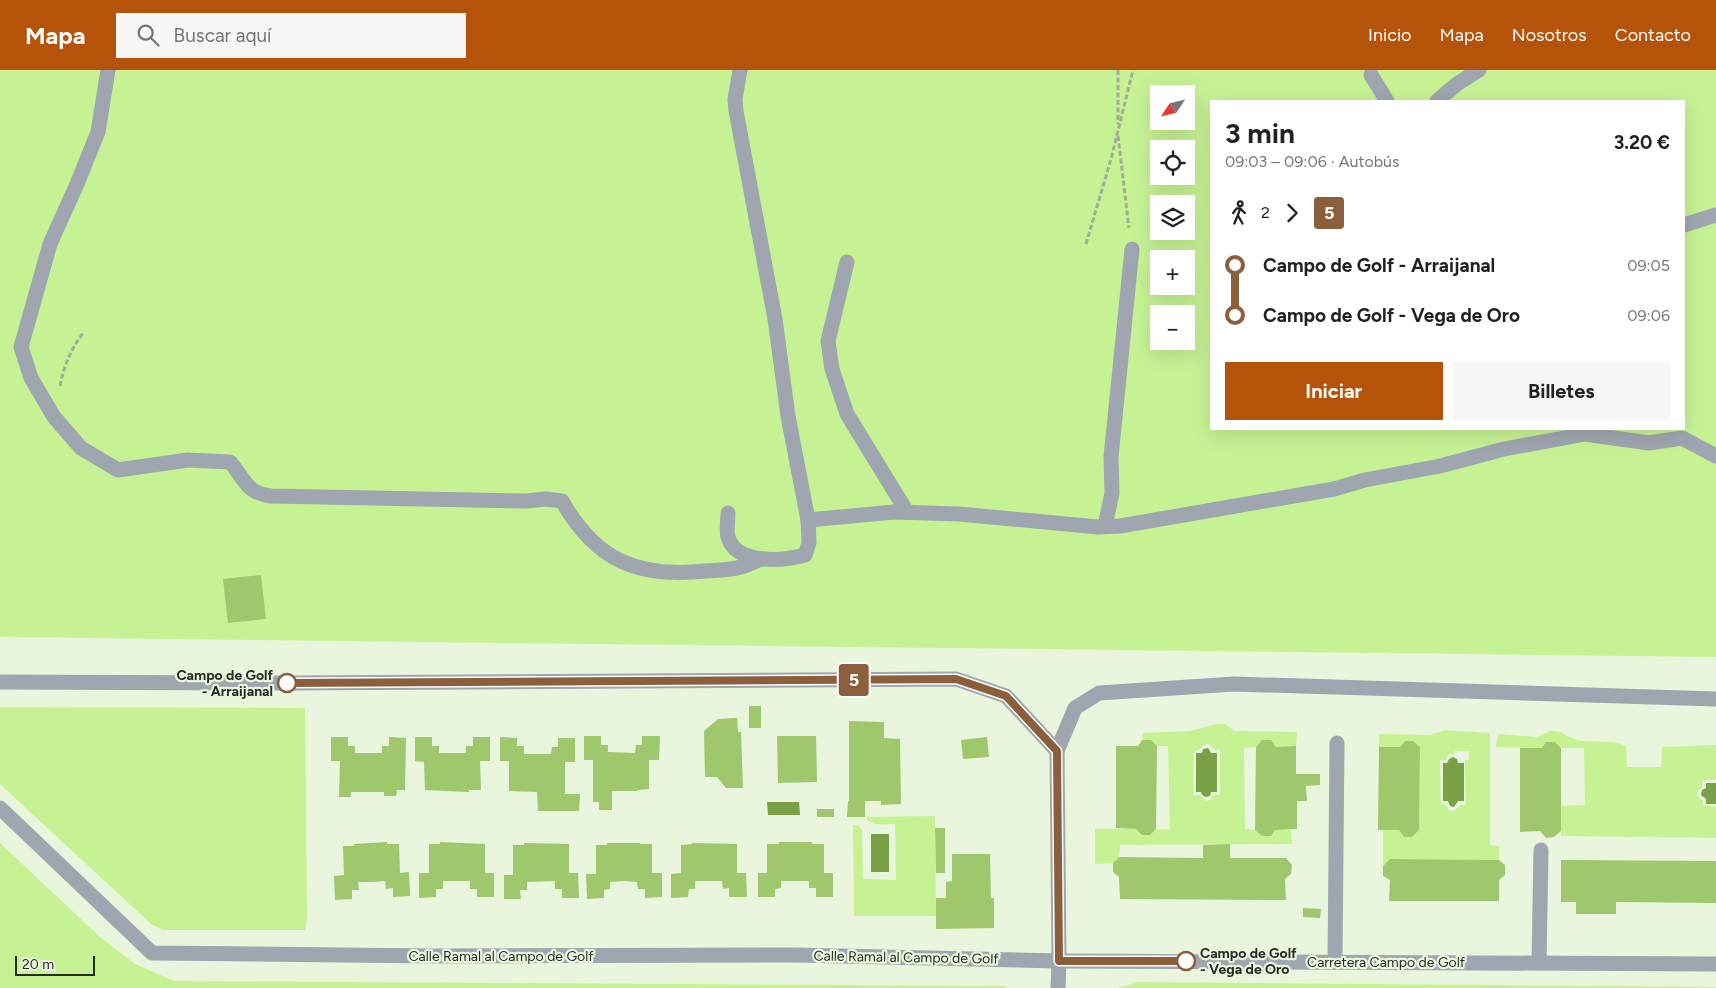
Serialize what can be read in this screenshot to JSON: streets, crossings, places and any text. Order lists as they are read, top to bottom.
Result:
{
  "streets": {
    "street": ["Calle Ramal al Campo de Golf", "Carretera Campo de Golf"]
  },
  "crossings": [
    ["Calle Ramal al Campo de Golf", "Carretera Campo de Golf"]
  ],
  "places": ["Campo de Golf - Arraijanal", "Campo de Golf - Vega de Oro"],
  "lines": ["bus line 5"],
  "scale_bar": "20 m",
  "north": "bottom left",
  "page": {
    "header": "Mapa",
    "search": "Buscar aquí",
    "nav": [
      "Inicio",
      "Mapa",
      "Nosotros",
      "Contacto"
    ],
    "on_map": "5",
    "map_buttons": ["+", "−"],
    "heading": ["3 min", "09:03 – 09:06 · Autobús", "3.20 €"],
    "legs": ["2", "5"],
    "list": [
      {
        "name": "Campo de Golf - Arraijanal",
        "value": "09:05"
      },
      {
        "name": "Campo de Golf - Vega de Oro",
        "value": "09:06"
      }
    ],
    "buttons": ["Iniciar", "Billetes"],
    "scale": "20 m"
  }
}
